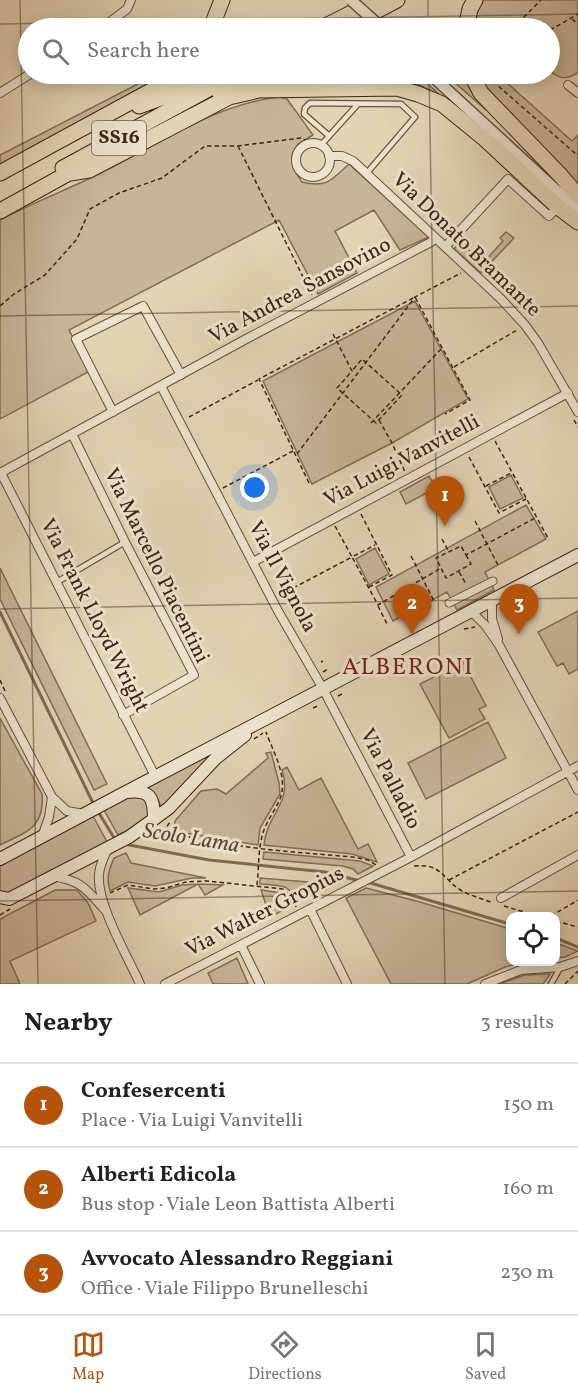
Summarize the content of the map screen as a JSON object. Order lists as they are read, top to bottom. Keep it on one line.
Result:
{"streets":{"highway":["SS16"],"street":["Via Donato Bramante","Via Andrea Sansovino","Via Luigi Vanvitelli","Via Marcello Piacentini","Via Il Vignola","Via Frank Lloyd Wright","Via Palladio","Via Walter Gropius"]},"crossings":[["Via Donato Bramante","Via Andrea Sansovino"],["Via Donato Bramante","Via Luigi Vanvitelli"],["Via Andrea Sansovino","Via Marcello Piacentini"],["Via Andrea Sansovino","Via Il Vignola"],["Via Andrea Sansovino","Via Frank Lloyd Wright"],["Via Luigi Vanvitelli","Via Il Vignola"],["Via Marcello Piacentini","Via Frank Lloyd Wright"],["Via Il Vignola","Via Palladio"],["Via Palladio","Via Walter Gropius"]],"districts":["ALBERONI"],"water":["Scolo Lama"],"page":{"search":"Search here","pins":["1","2","3"],"heading":["Nearby","3 results"],"list":[{"mark":"1","name":"Confesercenti","note":"Place · Via Luigi Vanvitelli","value":"150 m"},{"mark":"2","name":"Alberti Edicola","note":"Bus stop · Viale Leon Battista Alberti","value":"160 m"},{"mark":"3","name":"Avvocato Alessandro Reggiani","note":"Office · Viale Filippo Brunelleschi","value":"230 m"}],"nav":["Map","Directions","Saved"]}}
